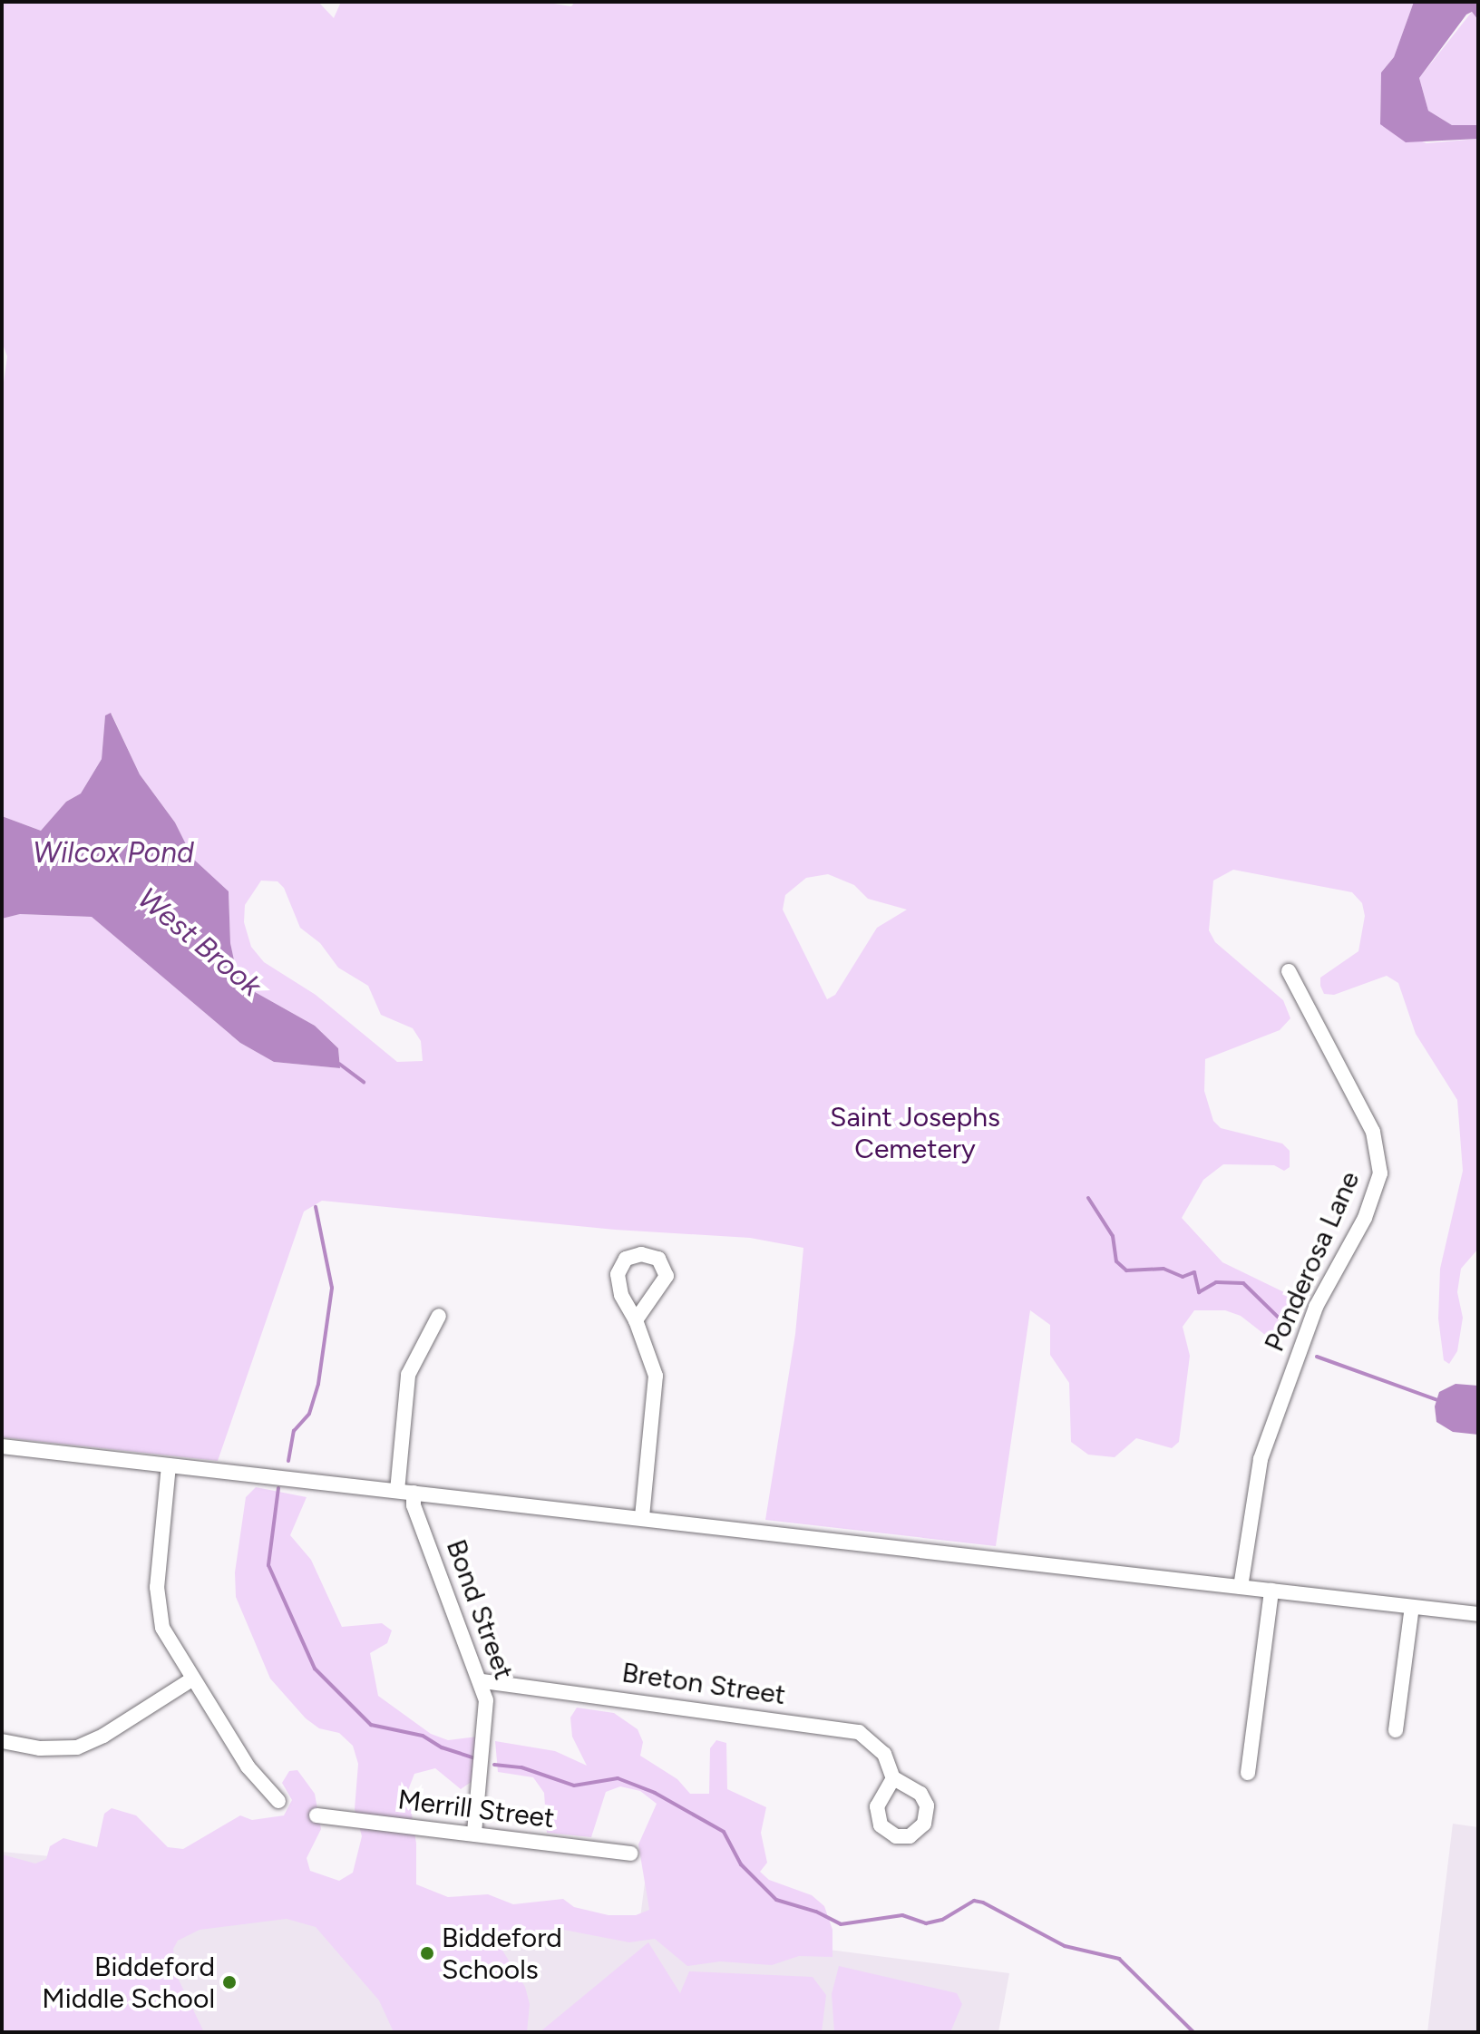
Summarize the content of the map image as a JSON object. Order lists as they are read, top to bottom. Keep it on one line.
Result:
{"streets":{"street":["Ponderosa Lane","Bond Street","Breton Street","Merrill Street"]},"crossings":[["Bond Street","Breton Street"],["Bond Street","Merrill Street"]],"water":["Wilcox Pond","West Brook"],"parks":["Saint Josephs Cemetery"],"places":["Biddeford Schools","Biddeford Middle School"]}
